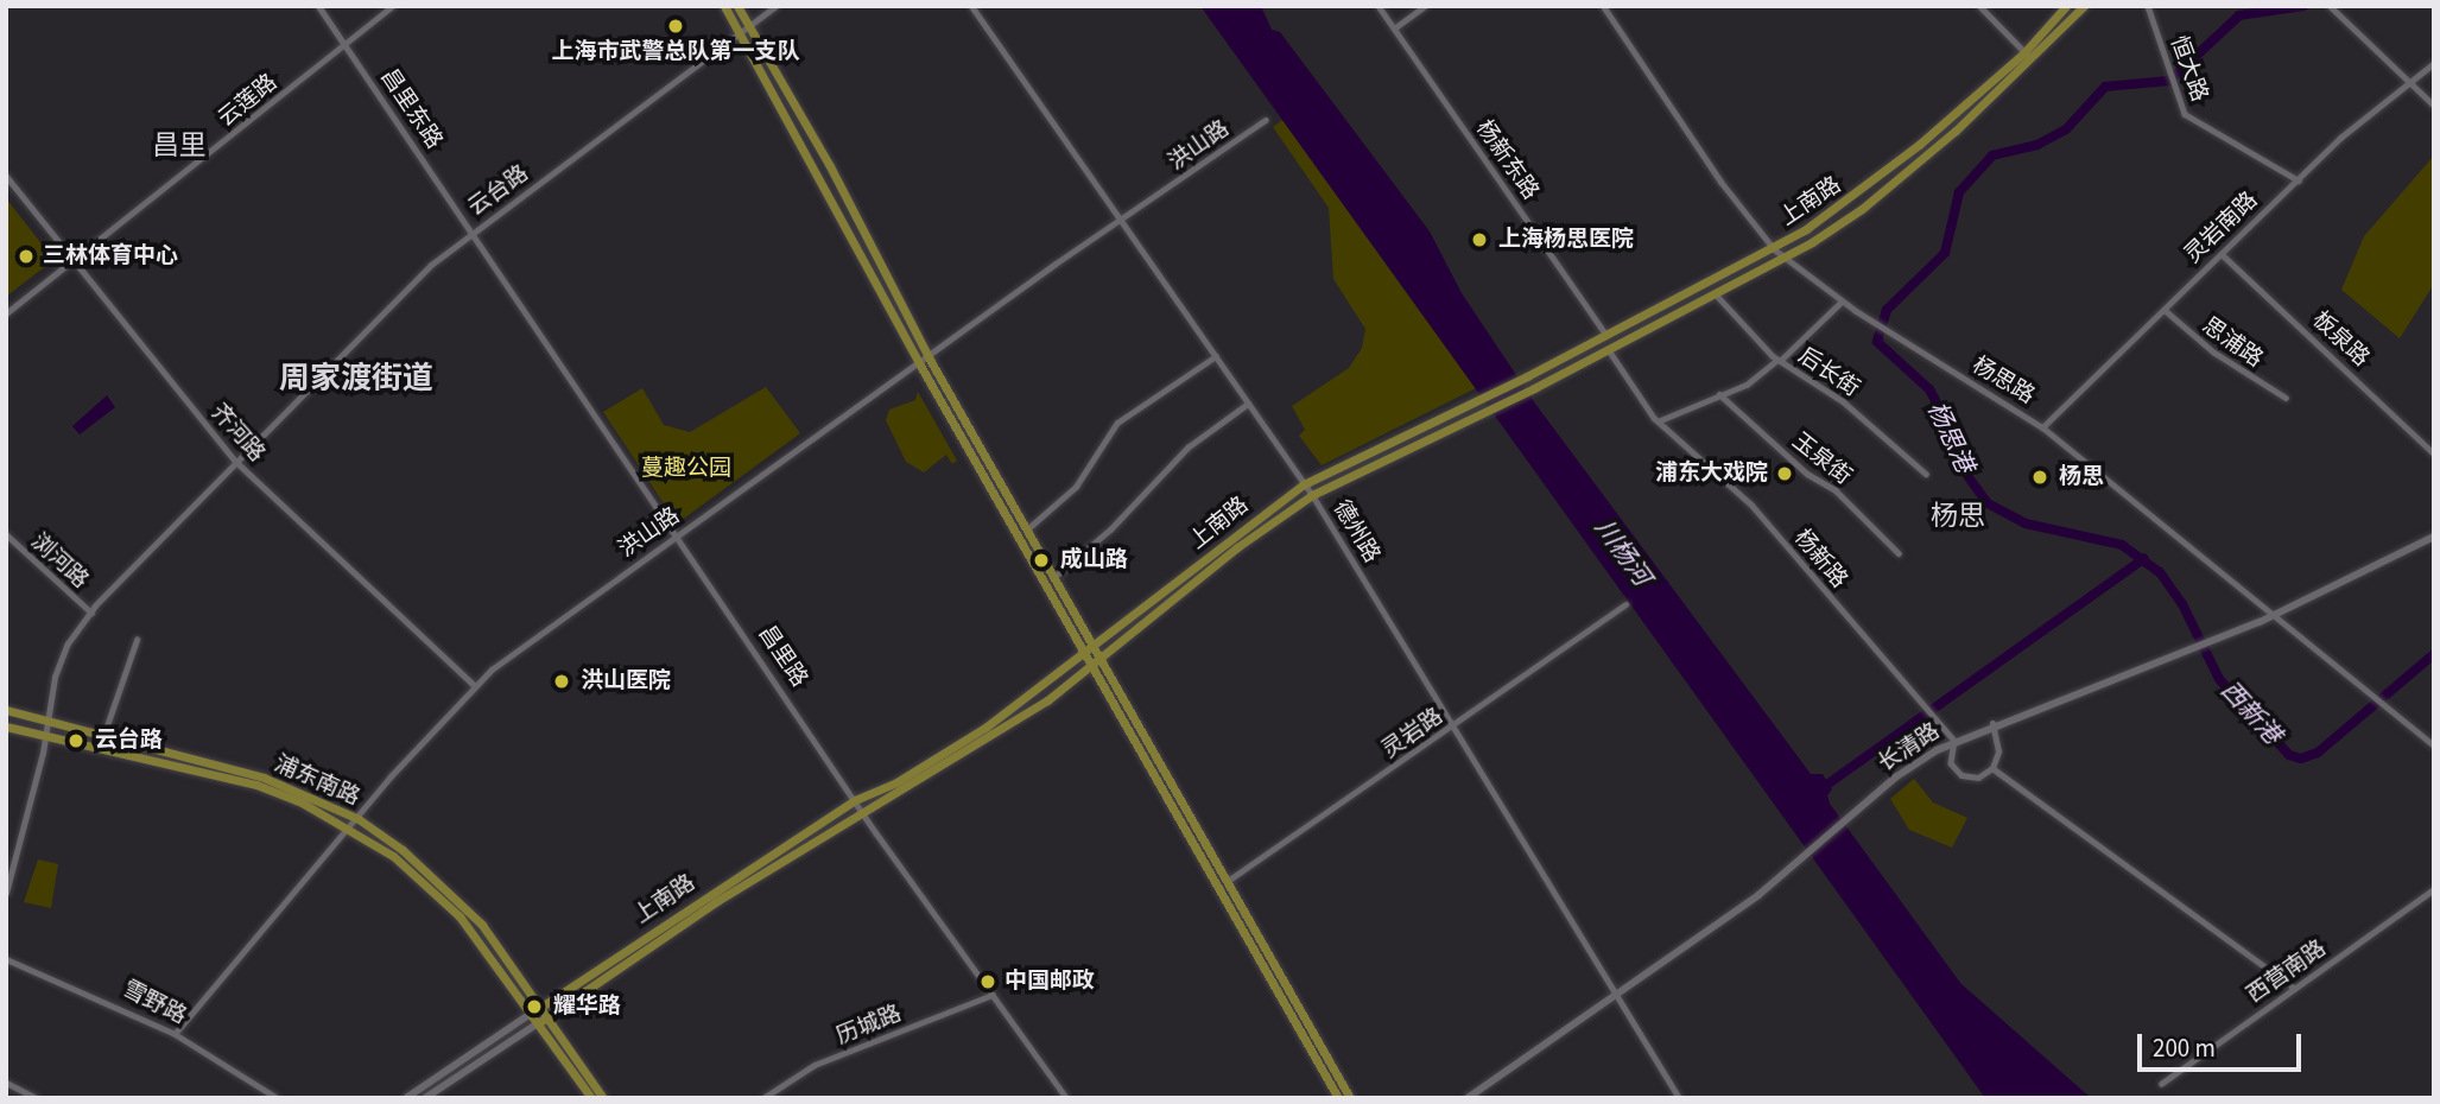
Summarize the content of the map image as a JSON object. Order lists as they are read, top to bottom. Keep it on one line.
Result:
{"streets":{"main road":["上南路","长清路","浦东南路"],"street":["恒大路","云莲路","昌里东路","洪山路","杨新东路","云台路","灵岩南路","板泉路","思浦路","后长街","杨思路","齐河路","玉泉街","德州路","杨新路","浏河路","昌里路","灵岩路","西营南路","雪野路","历城路"]},"crossings":[["恒大路","灵岩南路"],["云莲路","昌里东路"],["云莲路","齐河路"],["昌里东路","云台路"],["昌里东路","昌里路"],["洪山路","齐河路"],["洪山路","德州路"],["洪山路","昌里路"],["洪山路","浦东南路"],["洪山路","雪野路"],["杨新东路","上南路"],["云台路","齐河路"],["云台路","浏河路"],["云台路","昌里路"],["云台路","浦东南路"],["上南路","后长街"],["上南路","杨思路"],["上南路","德州路"],["上南路","杨新路"],["上南路","昌里路"],["上南路","浦东南路"],["灵岩南路","板泉路"],["灵岩南路","思浦路"],["灵岩南路","杨思路"],["杨思路","长清路"],["德州路","灵岩路"],["德州路","长清路"],["杨新路","长清路"],["昌里路","历城路"]],"districts":["昌里","周家渡街道","杨思"],"water":["杨思港","川杨河","西新港"],"parks":["蔓趣公园"],"places":["上海市武警总队第一支队","上海杨思医院","三林体育中心","浦东大戏院","杨思","成山路","洪山医院","云台路","中国邮政","耀华路"],"scale_bar":"200 m"}
